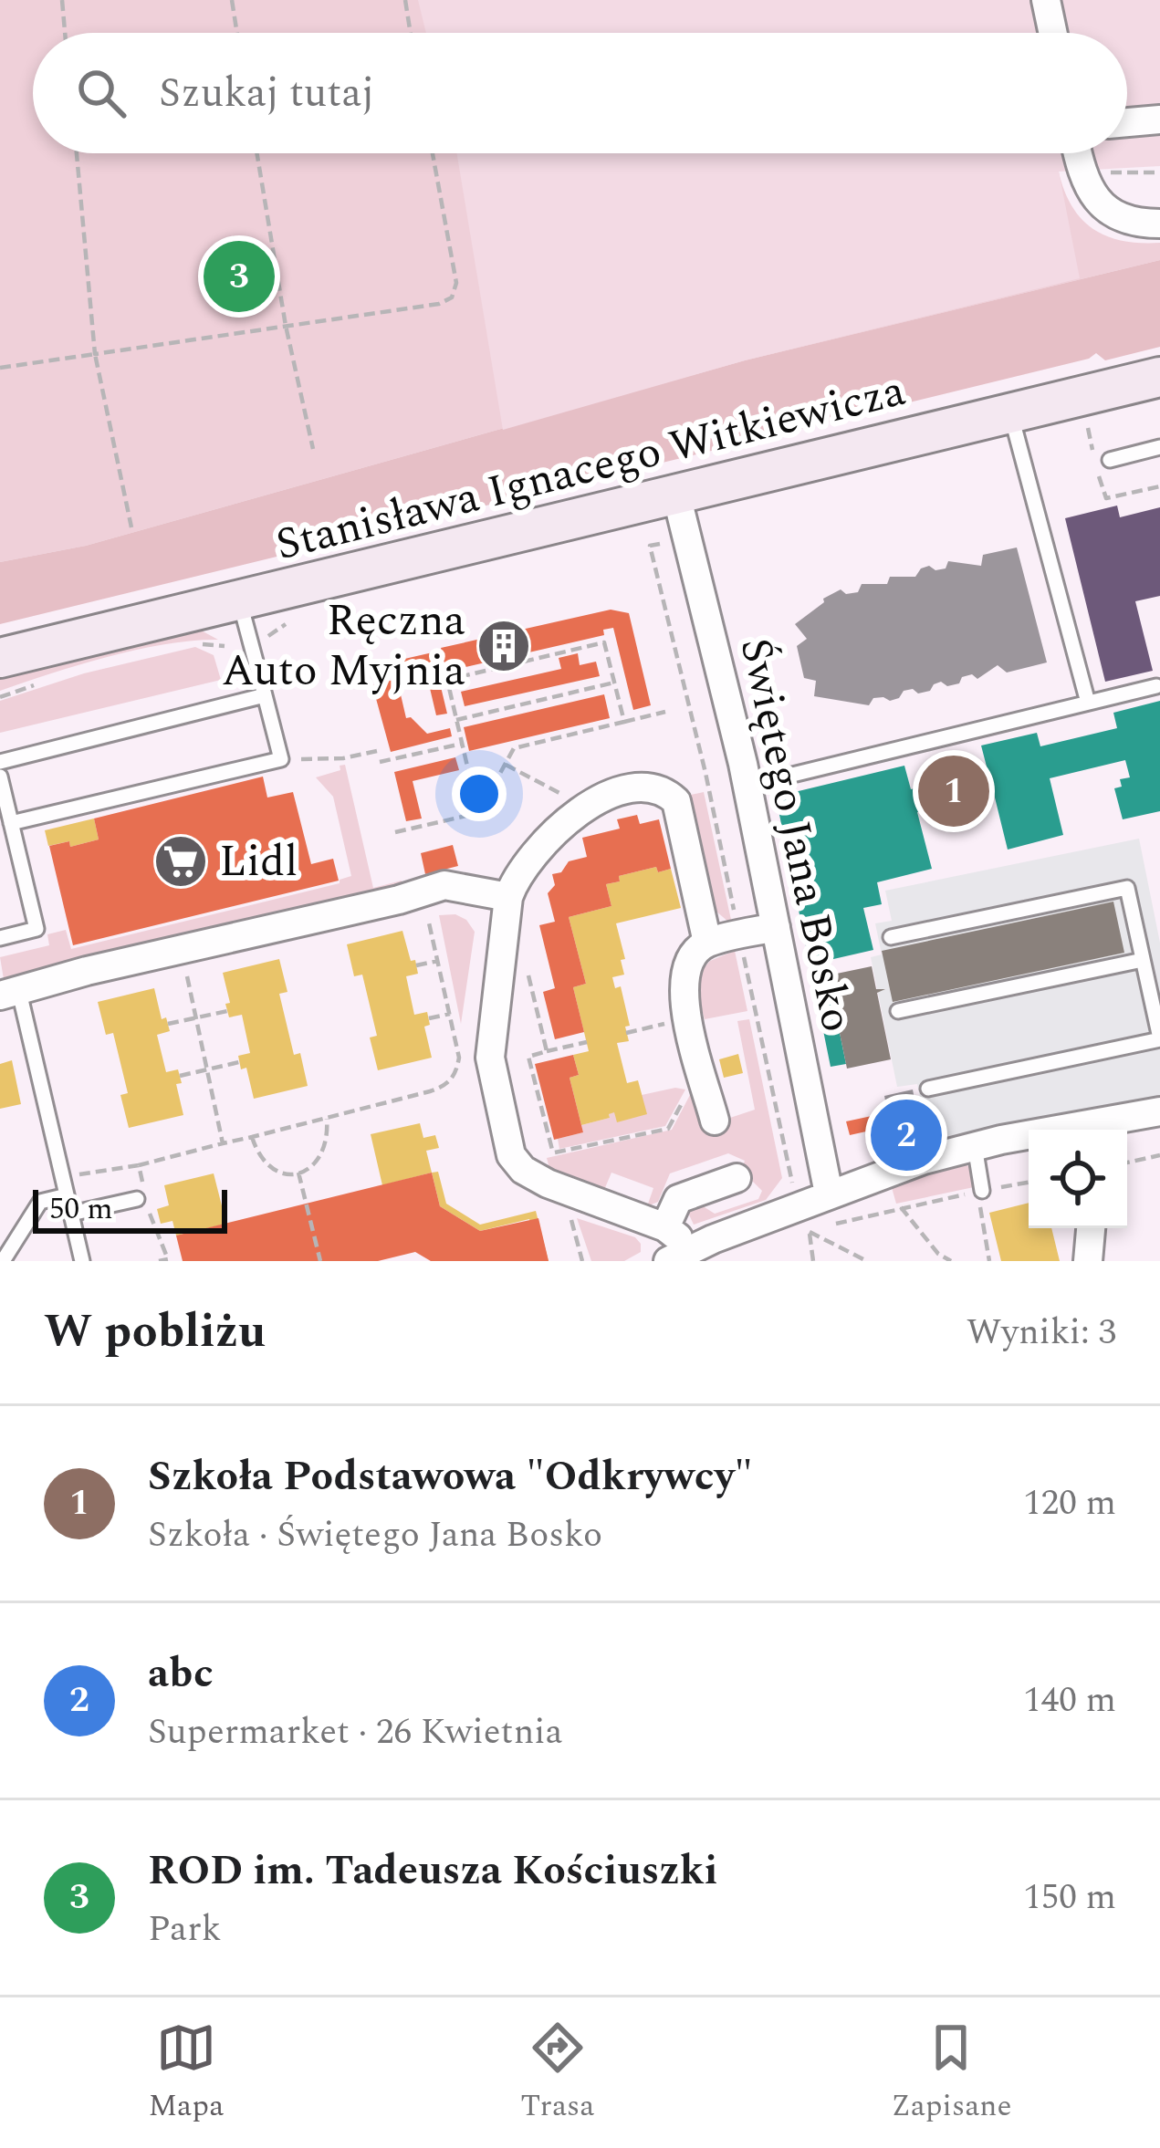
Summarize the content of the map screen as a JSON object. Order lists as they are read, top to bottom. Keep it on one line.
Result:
{"streets":{"street":["Stanisława Ignacego Witkiewicza","Świętego Jana Bosko"]},"crossings":[["Stanisława Ignacego Witkiewicza","Świętego Jana Bosko"]],"places":{"building":["Ręczna Auto Myjnia"],"supermarket":["Lidl"]},"scale_bar":"50 m","page":{"search":"Szukaj tutaj","pins":["3","1","2"],"scale":"50 m","heading":["W pobliżu","Wyniki: 3"],"list":[{"mark":"1","name":"Szkoła Podstawowa \"Odkrywcy\"","note":"Szkoła · Świętego Jana Bosko","value":"120 m"},{"mark":"2","name":"abc","note":"Supermarket · 26 Kwietnia","value":"140 m"},{"mark":"3","name":"ROD im. Tadeusza Kościuszki","note":"Park","value":"150 m"}],"nav":["Mapa","Trasa","Zapisane"]}}
